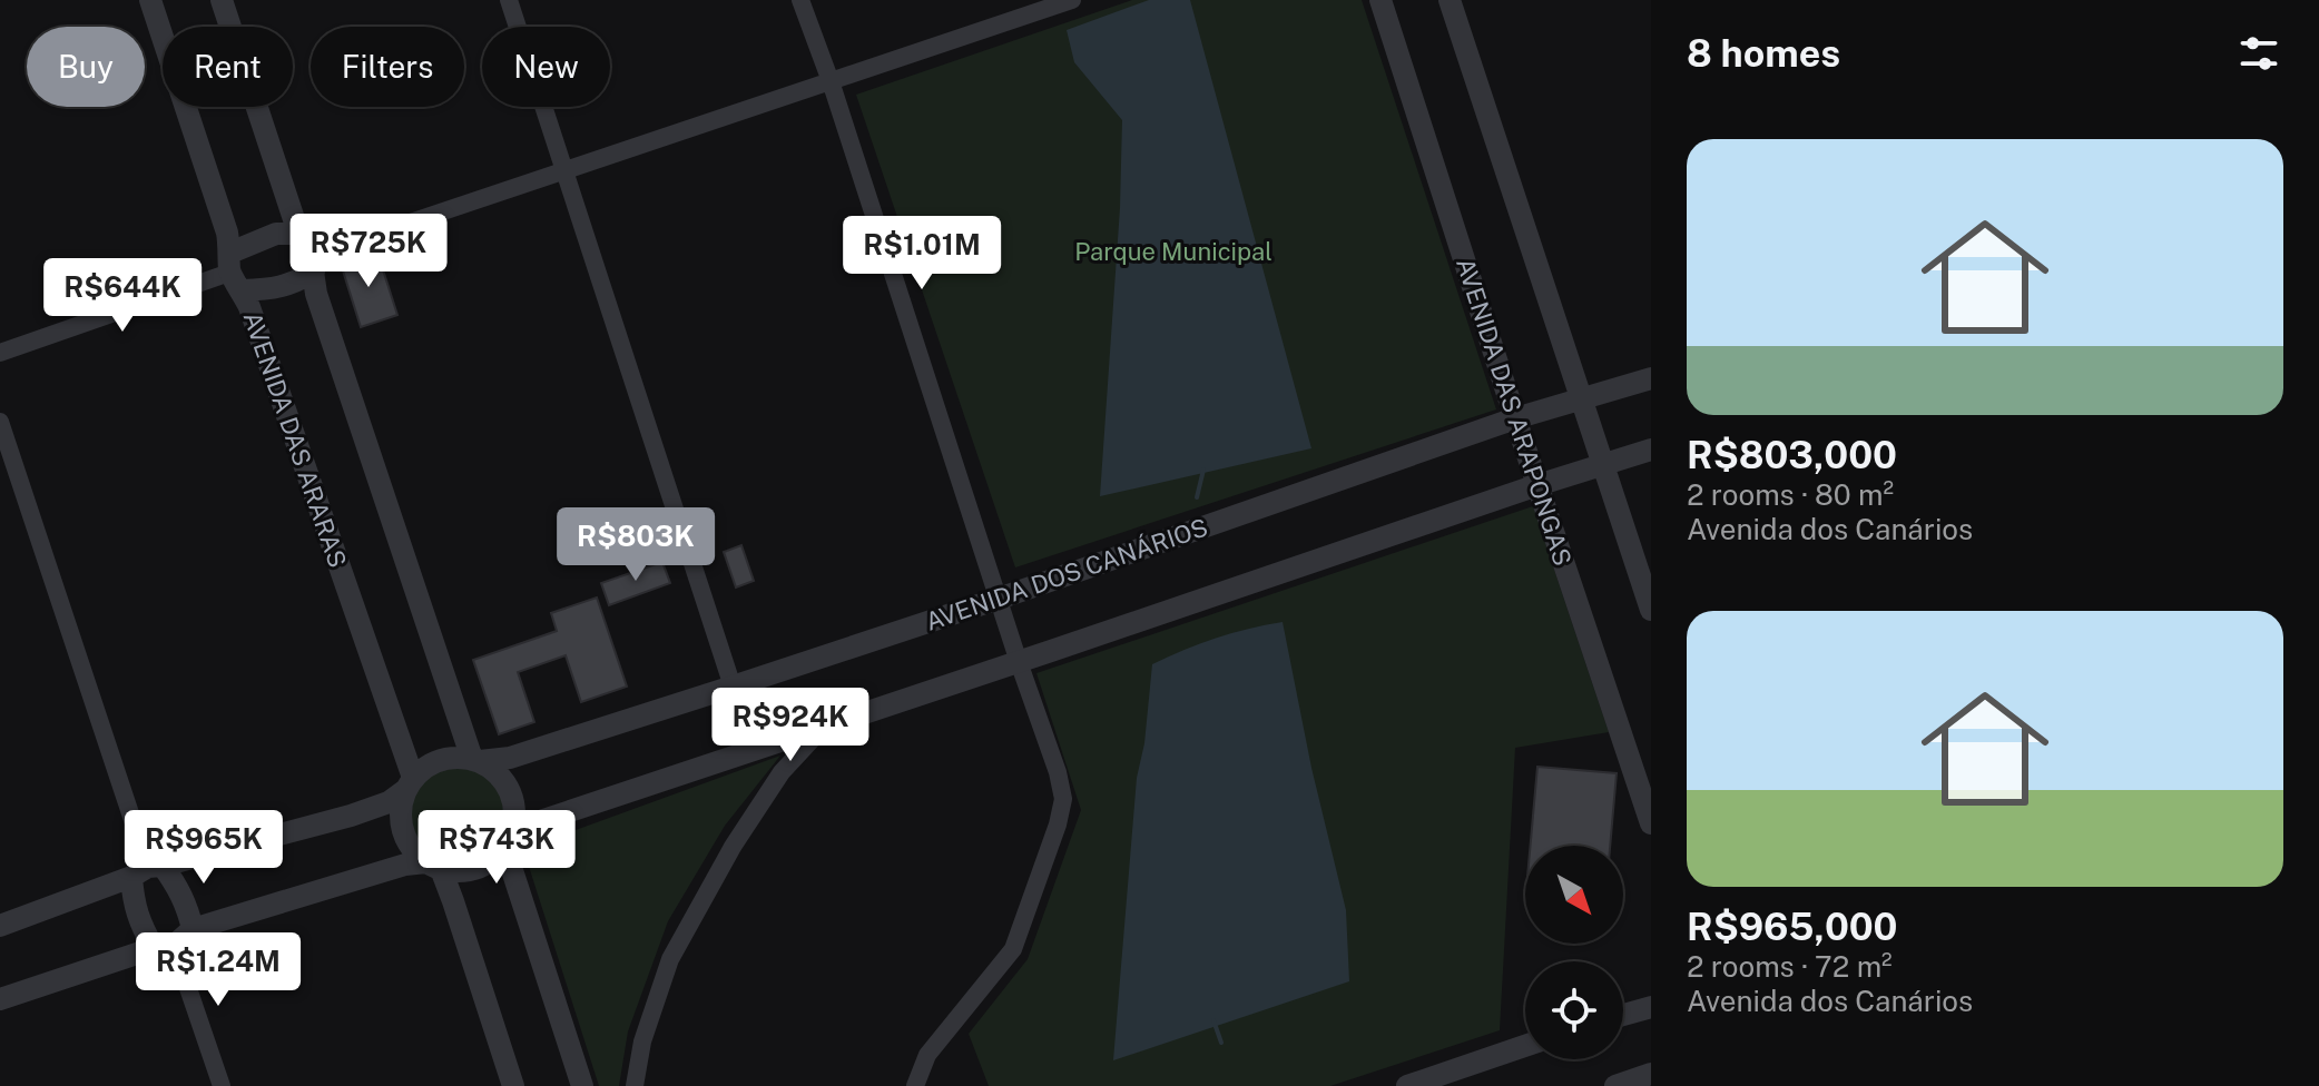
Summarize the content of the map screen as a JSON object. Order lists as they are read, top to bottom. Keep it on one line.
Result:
{"streets":{"street":["AVENIDA DAS ARAPONGAS","AVENIDA DAS ARARAS","AVENIDA DOS CANÁRIOS"]},"crossings":[["AVENIDA DAS ARAPONGAS","AVENIDA DOS CANÁRIOS"],["AVENIDA DAS ARARAS","AVENIDA DOS CANÁRIOS"]],"parks":["Parque Municipal"],"north":"bottom right","page":{"heading":"8 homes","chip":["Buy","Rent","Filters","New"],"list":[{"name":"R$803,000","note":"2 rooms · 80 m² · Avenida dos Canários"},{"name":"R$965,000","note":"2 rooms · 72 m² · Avenida dos Canários"}],"price":["R$725K","R$1.01M","R$644K","R$803K","R$924K","R$965K","R$743K","R$1.24M"]}}
